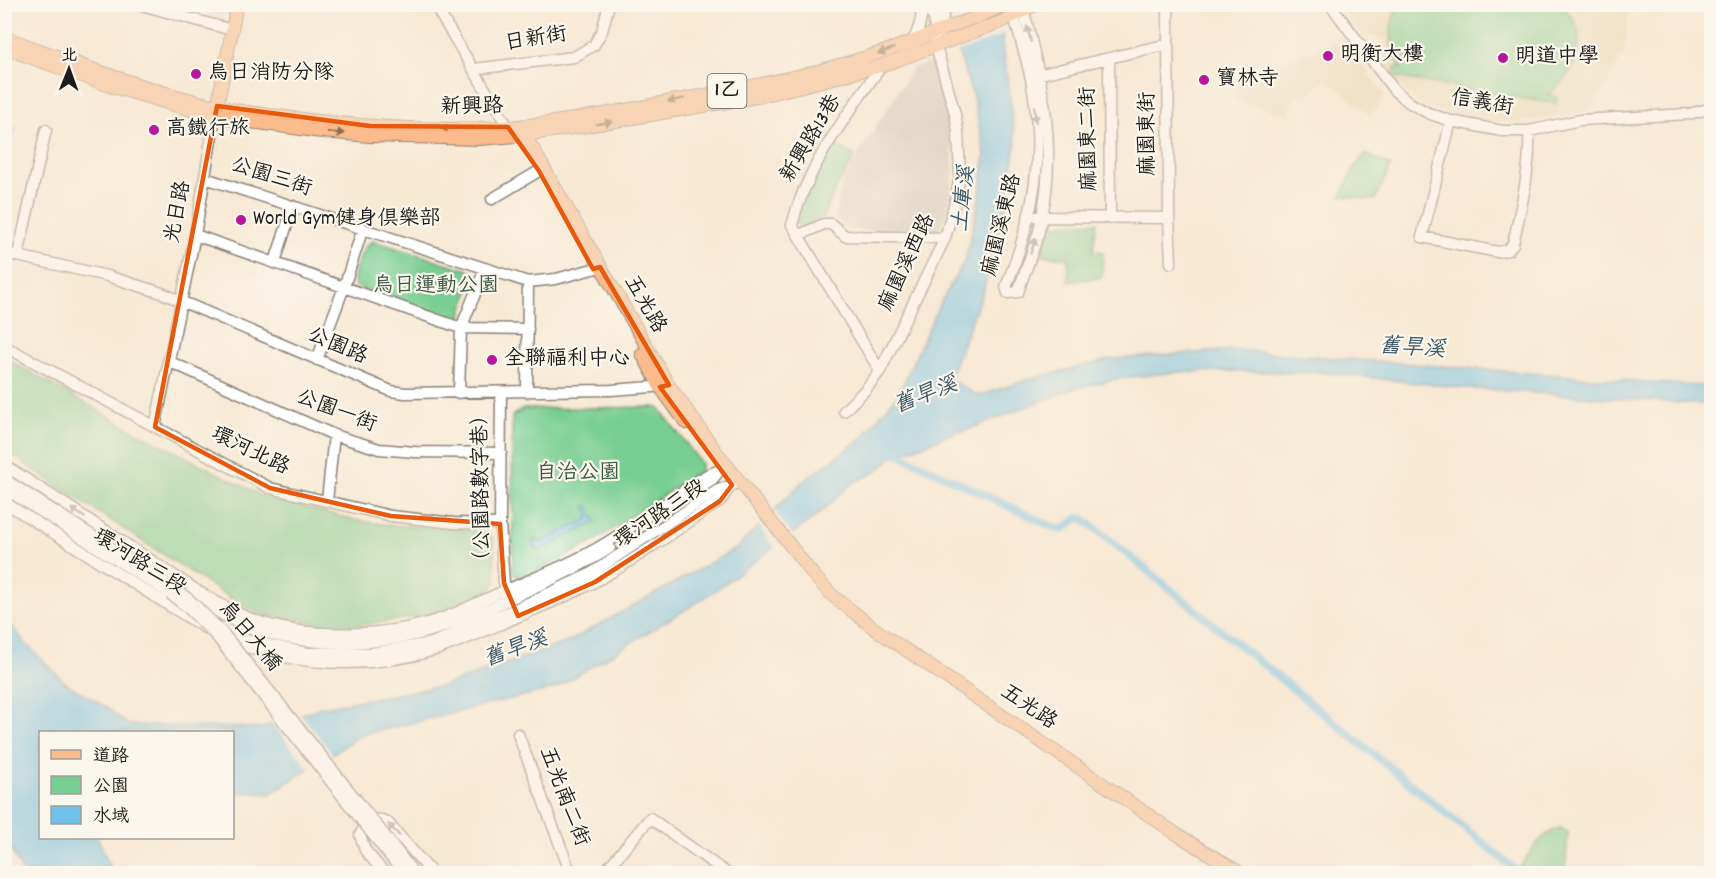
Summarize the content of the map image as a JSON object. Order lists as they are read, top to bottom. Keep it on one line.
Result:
{"streets":{"main road":["1乙","新興路","光日路","五光路"],"street":["日新街","信義街","麻園東街","新興路13巷","麻園東二街","公園三街","麻園溪東路","麻園溪西路","公園路","公園一街","環河北路","（公園路數字巷）","環河路三段","烏日大橋","五光南二街"]},"crossings":[["日新街","五光路"],["1乙","新興路"],["1乙","麻園溪東路"],["1乙","麻園溪西路"],["新興路","新興路13巷"],["新興路","光日路"],["新興路","麻園溪西路"],["新興路","五光路"],["麻園東街","麻園東二街"],["麻園東二街","麻園溪東路"],["公園三街","光日路"],["公園三街","五光路"],["光日路","公園路"],["光日路","公園一街"],["光日路","環河北路"],["五光路","公園路"],["五光路","環河路三段"],["公園路","（公園路數字巷）"],["公園一街","（公園路數字巷）"],["環河北路","（公園路數字巷）"],["（公園路數字巷）","環河路三段"]],"water":["土庫溪","舊旱溪"],"parks":["烏日運動公園","自治公園"],"places":["明衡大樓","明道中學","烏日消防分隊","寶林寺","高鐵行旅","World Gym健身俱樂部","全聯福利中心"],"legend":["道路","公園","水域"],"north":"top"}
